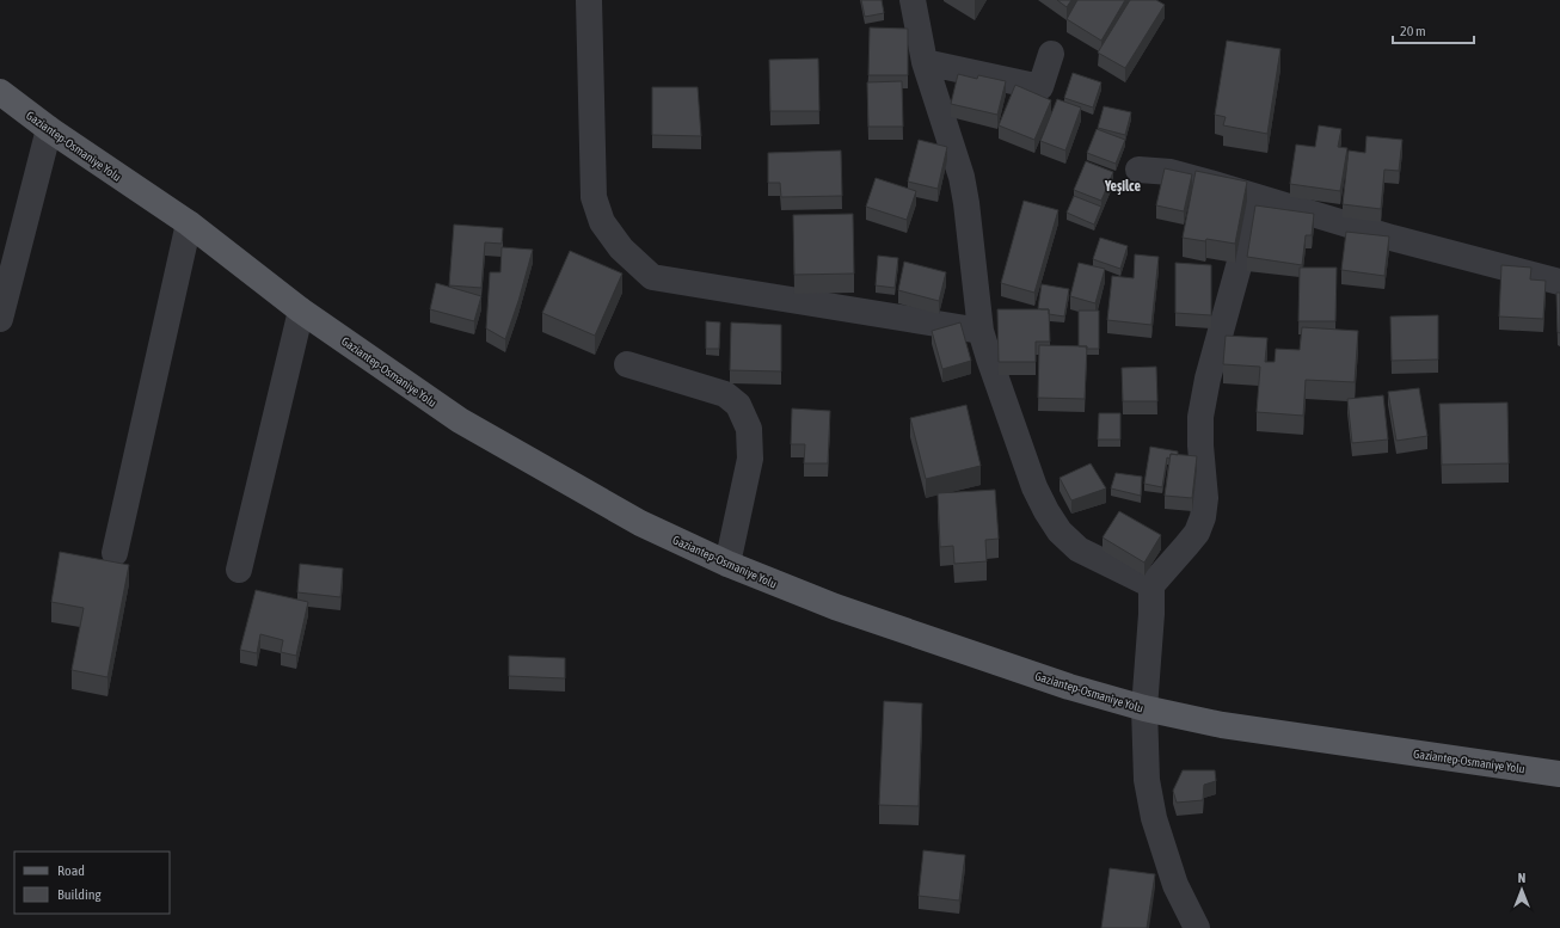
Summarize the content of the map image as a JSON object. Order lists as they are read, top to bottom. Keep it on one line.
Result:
{"streets":{"main road":["Gaziantep-Osmaniye Yolu"]},"districts":["Yeşilce"],"legend":["Road","Building"],"scale_bar":"20 m","north":"top"}
